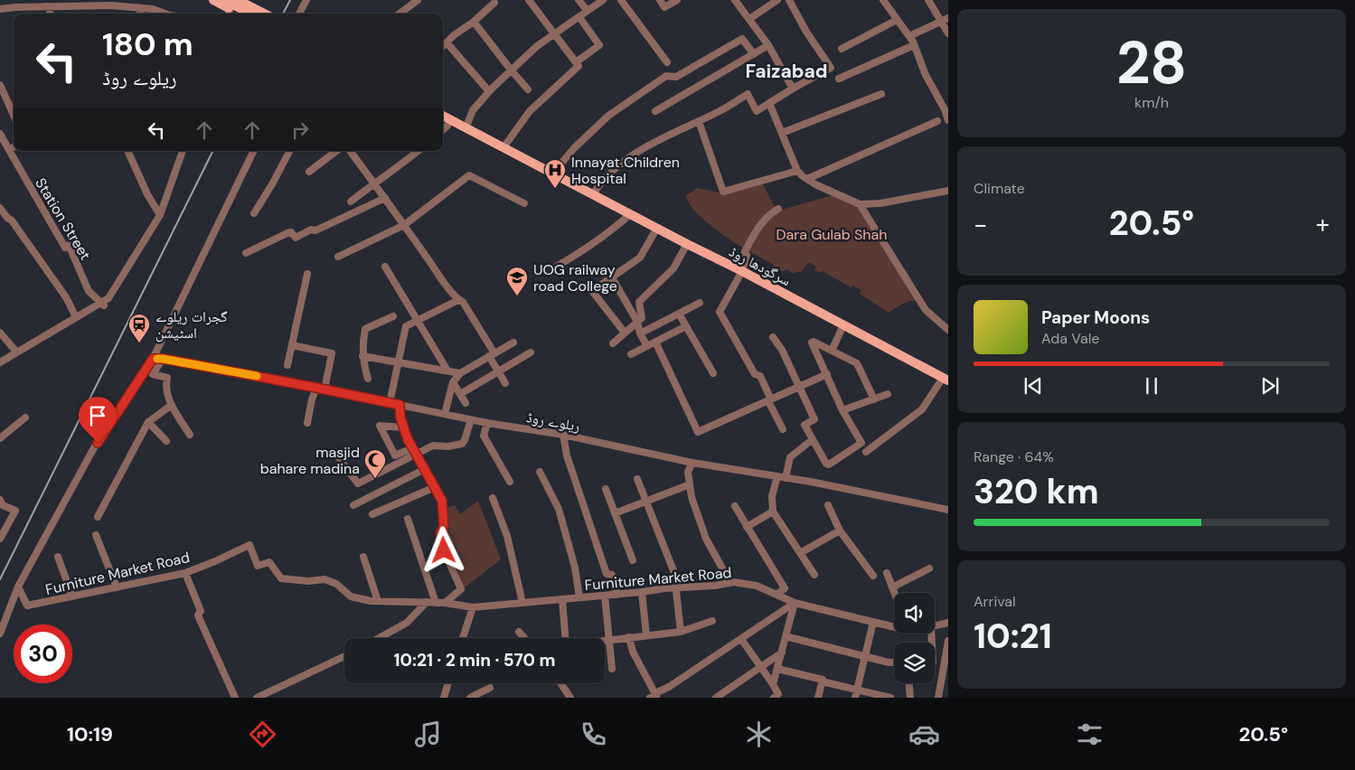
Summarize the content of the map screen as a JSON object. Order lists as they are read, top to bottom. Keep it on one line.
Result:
{"streets":{"main road":["سرگودھا روڈ"],"street":["Station Street","ریلوے روڈ","Furniture Market Road"]},"districts":["Faizabad"],"parks":["Dara Gulab Shah"],"places":{"hospital":["Innayat Children Hospital"],"school or university":["UOG railway road College"],"station":["گجرات ریلوے اسٹیشن"],"mosque":["masjid bahare madina"]},"page":{"tile":[["28","km/h"],"Climate",["Range · 64%","320 km"],["Arrival","10:21"]],"turn":["180 m","ریلوے روڈ"],"heat":["−","20.5°","+"],"song":["Paper Moons","Ada Vale"],"limit":"30","trip":"10:21 · 2 min · 570 m","tabs":["10:19","20.5°"]}}
